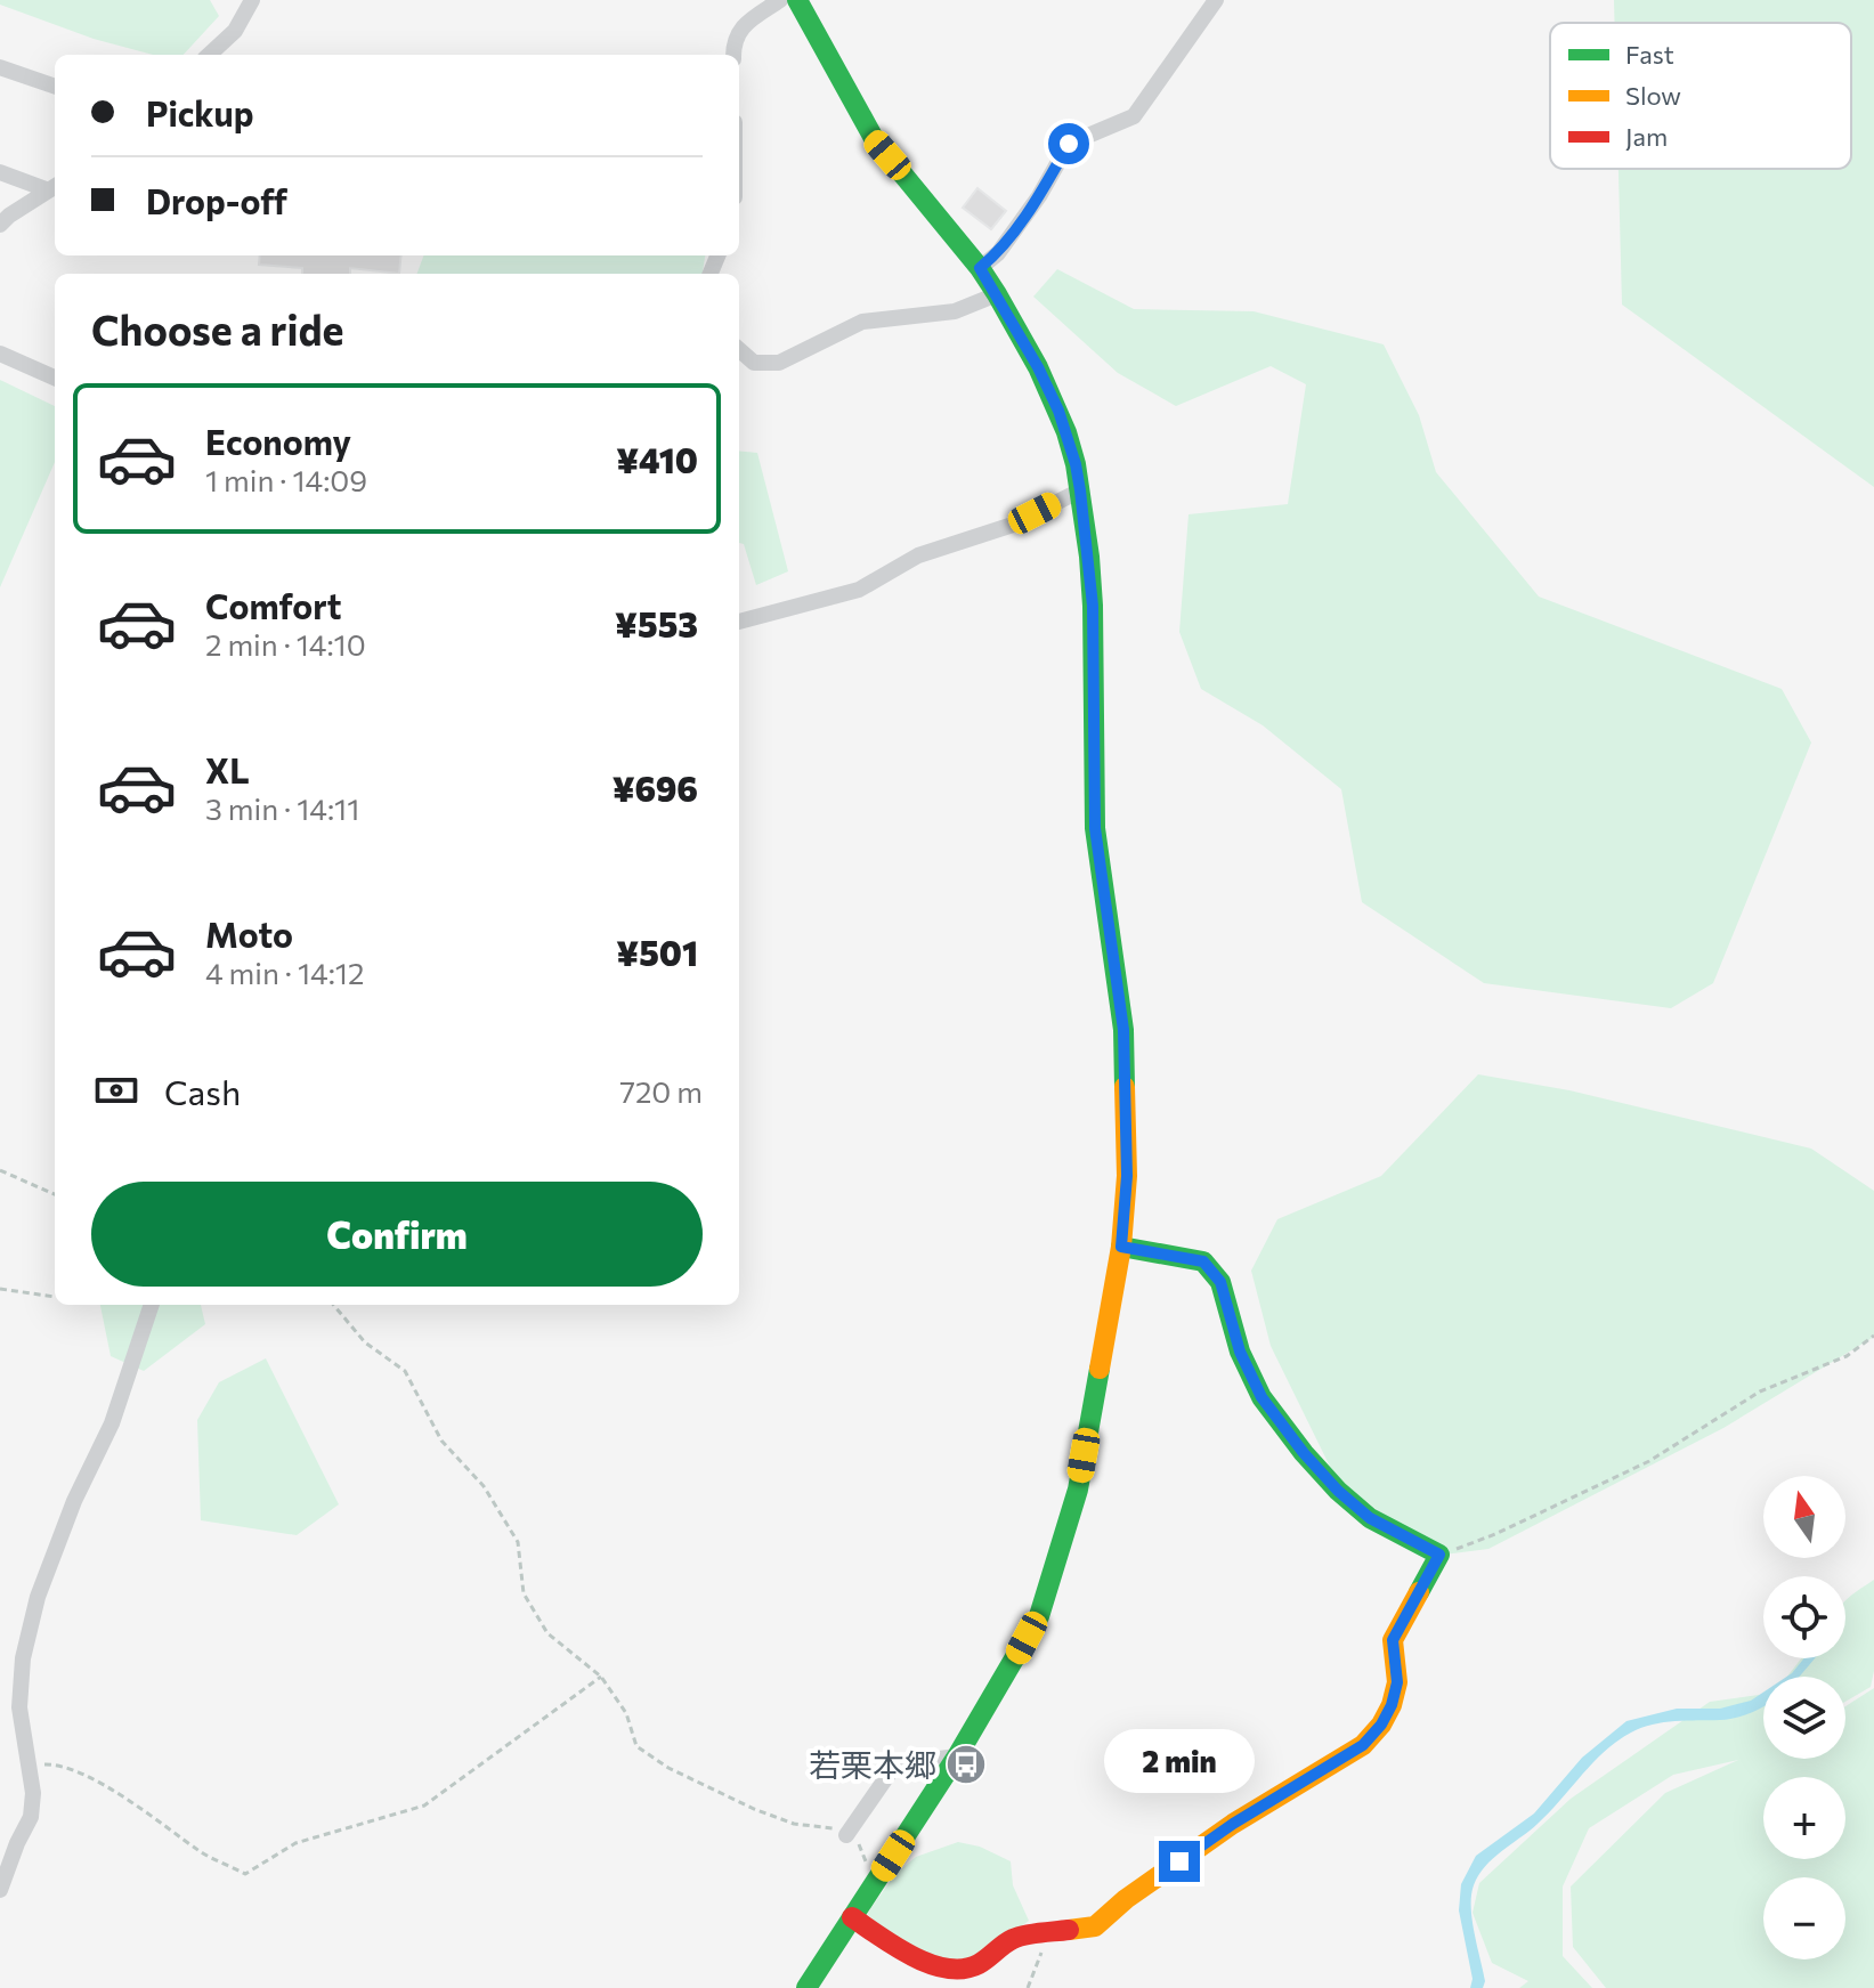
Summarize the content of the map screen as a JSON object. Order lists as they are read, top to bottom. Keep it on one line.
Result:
{"places":{"bus stop":["若栗本郷"]},"legend":["Fast","Slow","Jam"],"north":"top","page":{"banner":["Pickup","Drop-off"],"heading":"Choose a ride","list":[{"name":"Economy","note":"1 min · 14:09","value":"¥410"},{"name":"Comfort","note":"2 min · 14:10","value":"¥553"},{"name":"XL","note":"3 min · 14:11","value":"¥696"},{"name":"Moto","note":"4 min · 14:12","value":"¥501"}],"pay":["Cash","720 m"],"buttons":"Confirm","map_buttons":["+","−"],"bubble":"2 min"}}
